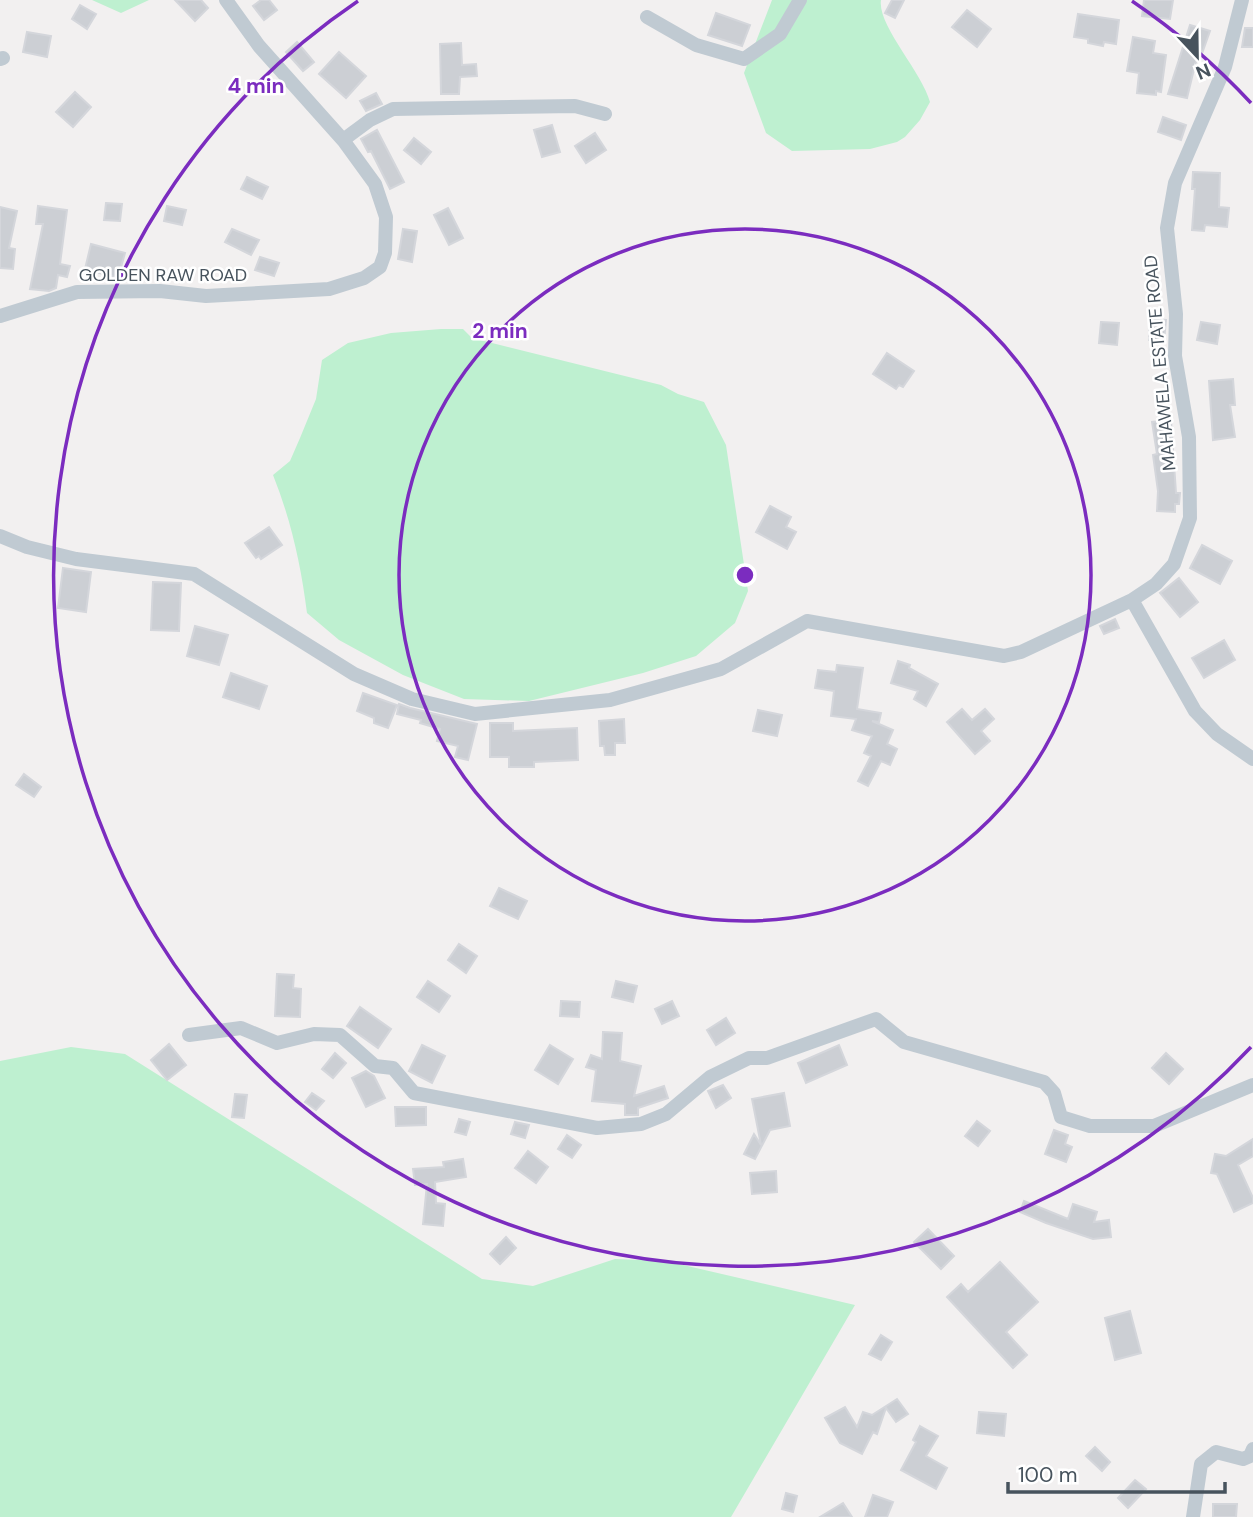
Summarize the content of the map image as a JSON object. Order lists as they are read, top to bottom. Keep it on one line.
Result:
{"streets":{"street":["GOLDEN RAW ROAD","MAHAWELA ESTATE ROAD"]},"scale_bar":"100 m","north":"bottom","rings":["4 min","2 min"]}
